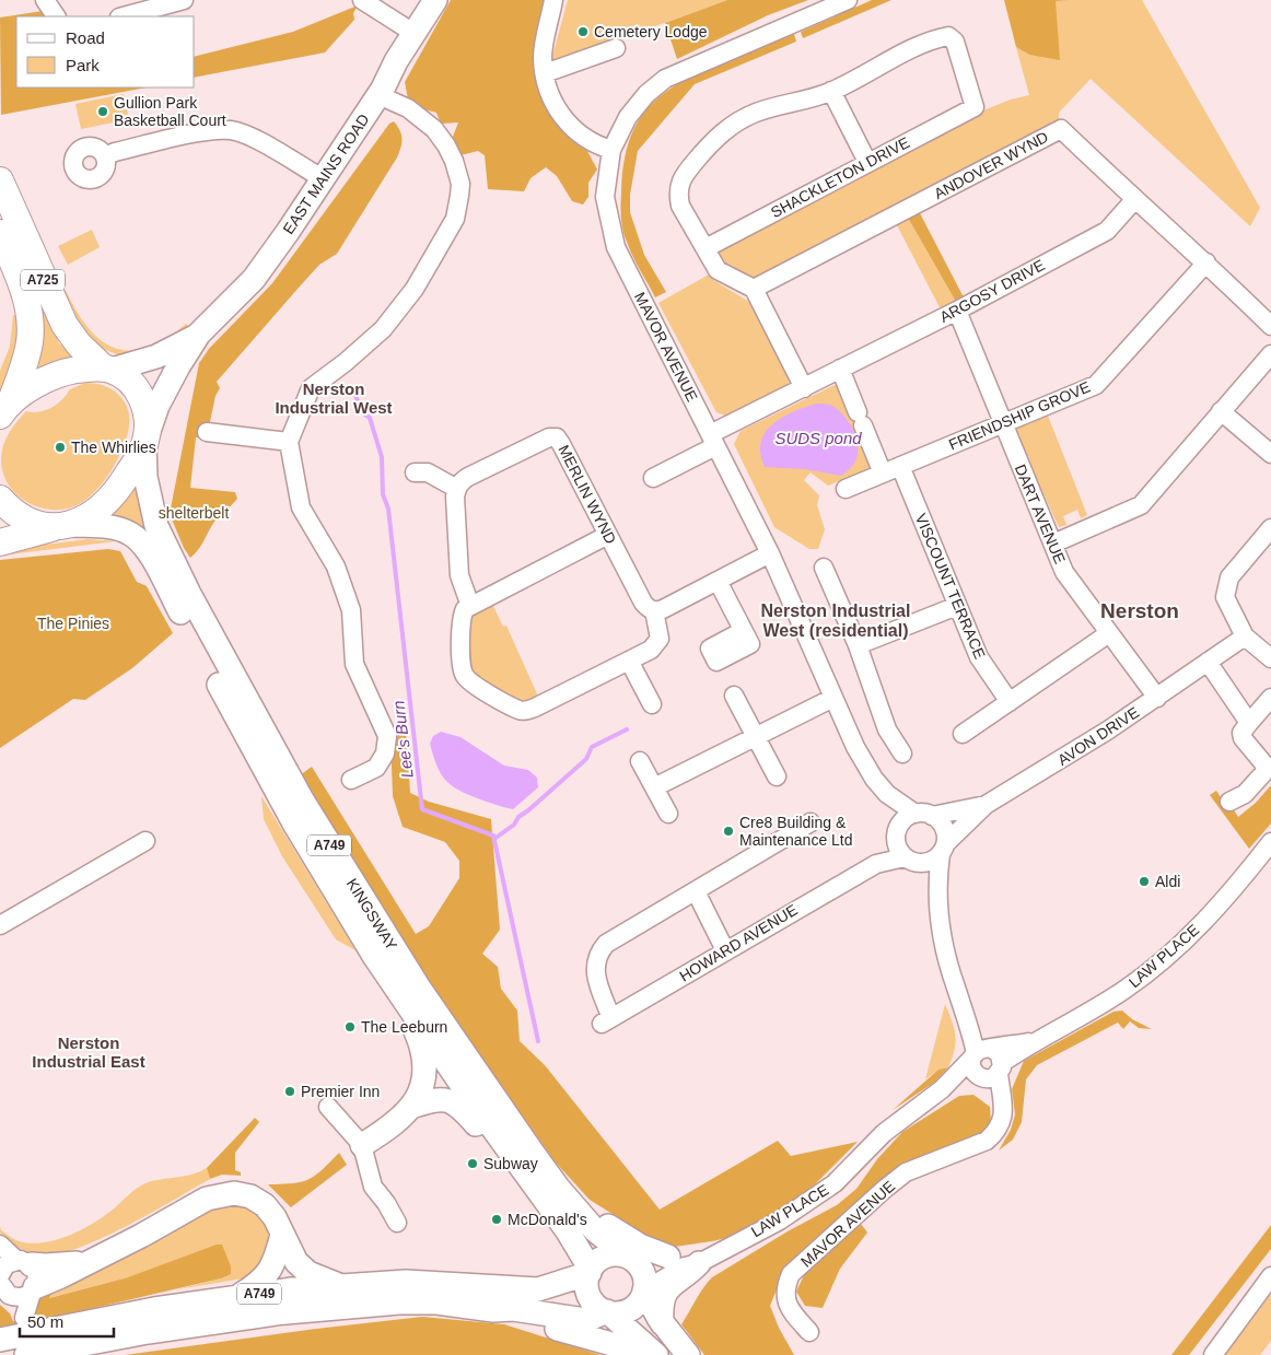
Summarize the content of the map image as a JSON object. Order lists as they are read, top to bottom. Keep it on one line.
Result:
{"streets":{"highway":["A725"],"main road":["EAST MAINS ROAD","A749","KINGSWAY"],"street":["ANDOVER WYND","SHACKLETON DRIVE","ARGOSY DRIVE","MAVOR AVENUE","FRIENDSHIP GROVE","MERLIN WYND","DART AVENUE","VISCOUNT TERRACE","AVON DRIVE","HOWARD AVENUE","LAW PLACE"]},"crossings":[["ANDOVER WYND","ARGOSY DRIVE"],["ANDOVER WYND","FRIENDSHIP GROVE"],["EAST MAINS ROAD","A725"],["EAST MAINS ROAD","KINGSWAY"],["ARGOSY DRIVE","MAVOR AVENUE"],["ARGOSY DRIVE","DART AVENUE"],["MAVOR AVENUE","AVON DRIVE"],["MAVOR AVENUE","HOWARD AVENUE"],["MAVOR AVENUE","LAW PLACE"],["FRIENDSHIP GROVE","DART AVENUE"],["FRIENDSHIP GROVE","VISCOUNT TERRACE"],["DART AVENUE","AVON DRIVE"],["AVON DRIVE","HOWARD AVENUE"],["A749","KINGSWAY"],["A749","LAW PLACE"],["KINGSWAY","LAW PLACE"]],"districts":["Nerston Industrial West","Nerston Industrial West (residential)","Nerston","Nerston Industrial East"],"water":["SUDS pond","Lee's Burn"],"parks":["shelterbelt","The Pinies"],"places":["Cemetery Lodge","Gullion Park Basketball Court","The Whirlies","Cre8 Building & Maintenance Ltd","Aldi","The Leeburn","Premier Inn","Subway","McDonald's"],"legend":["Road","Park"],"scale_bar":"50 m"}
